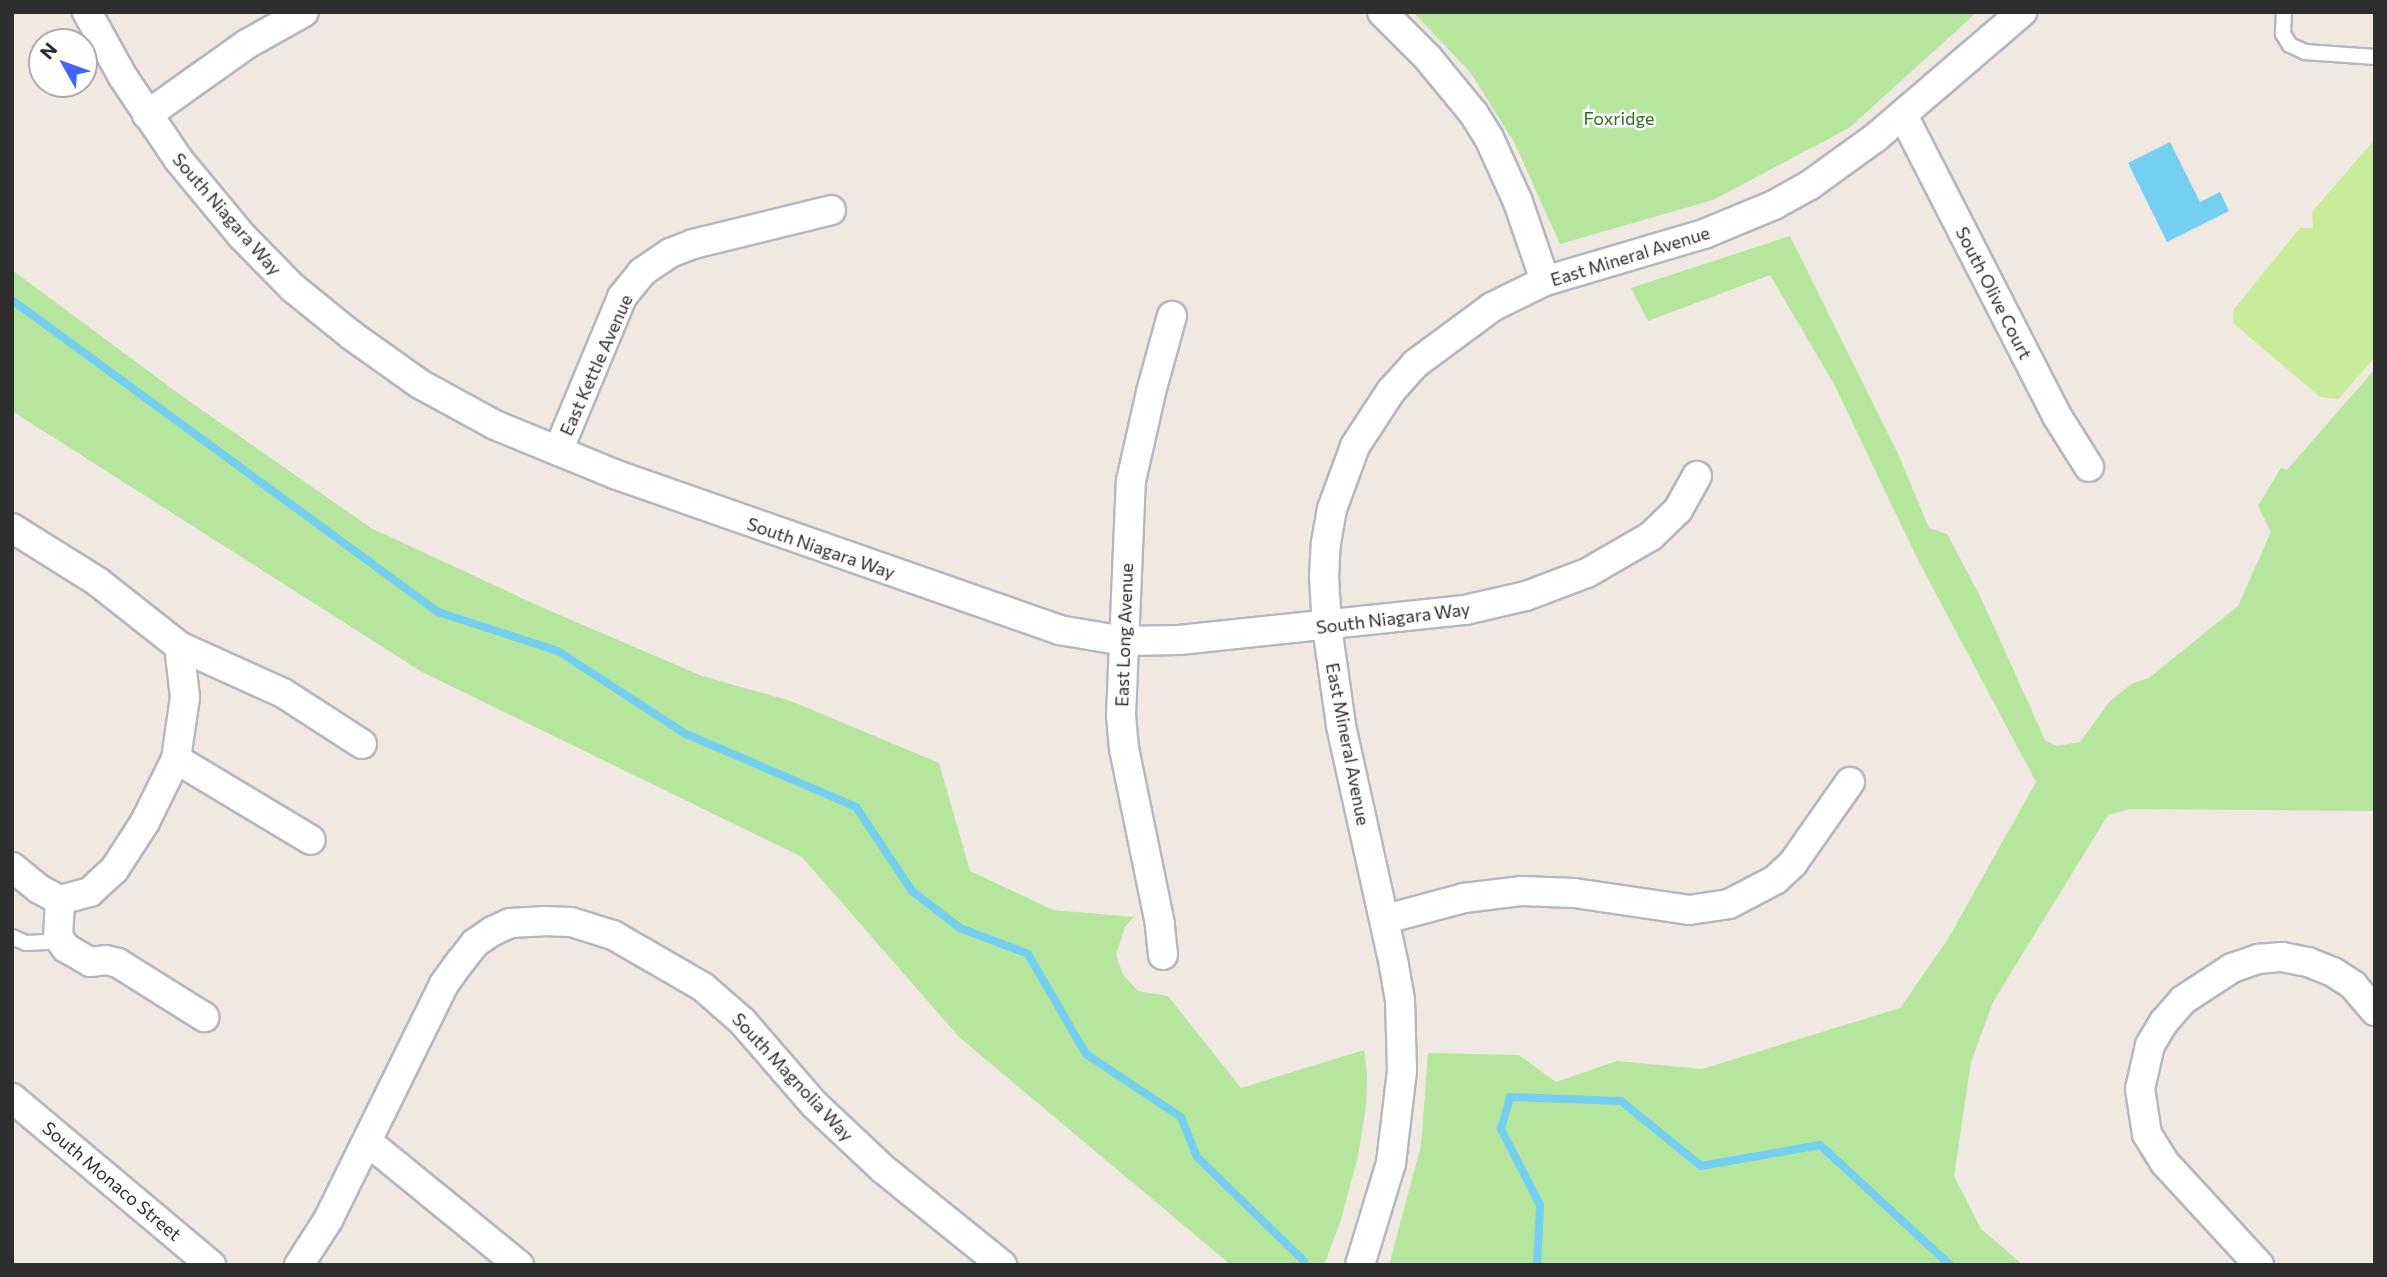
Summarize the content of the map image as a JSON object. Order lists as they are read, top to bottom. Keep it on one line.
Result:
{"streets":{"street":["South Niagara Way","East Mineral Avenue","South Olive Court","East Kettle Avenue","East Long Avenue","South Magnolia Way","South Monaco Street"]},"crossings":[["South Niagara Way","East Mineral Avenue"],["South Niagara Way","East Kettle Avenue"],["South Niagara Way","East Long Avenue"],["East Mineral Avenue","South Olive Court"]],"parks":["Foxridge"],"north":"top left"}
